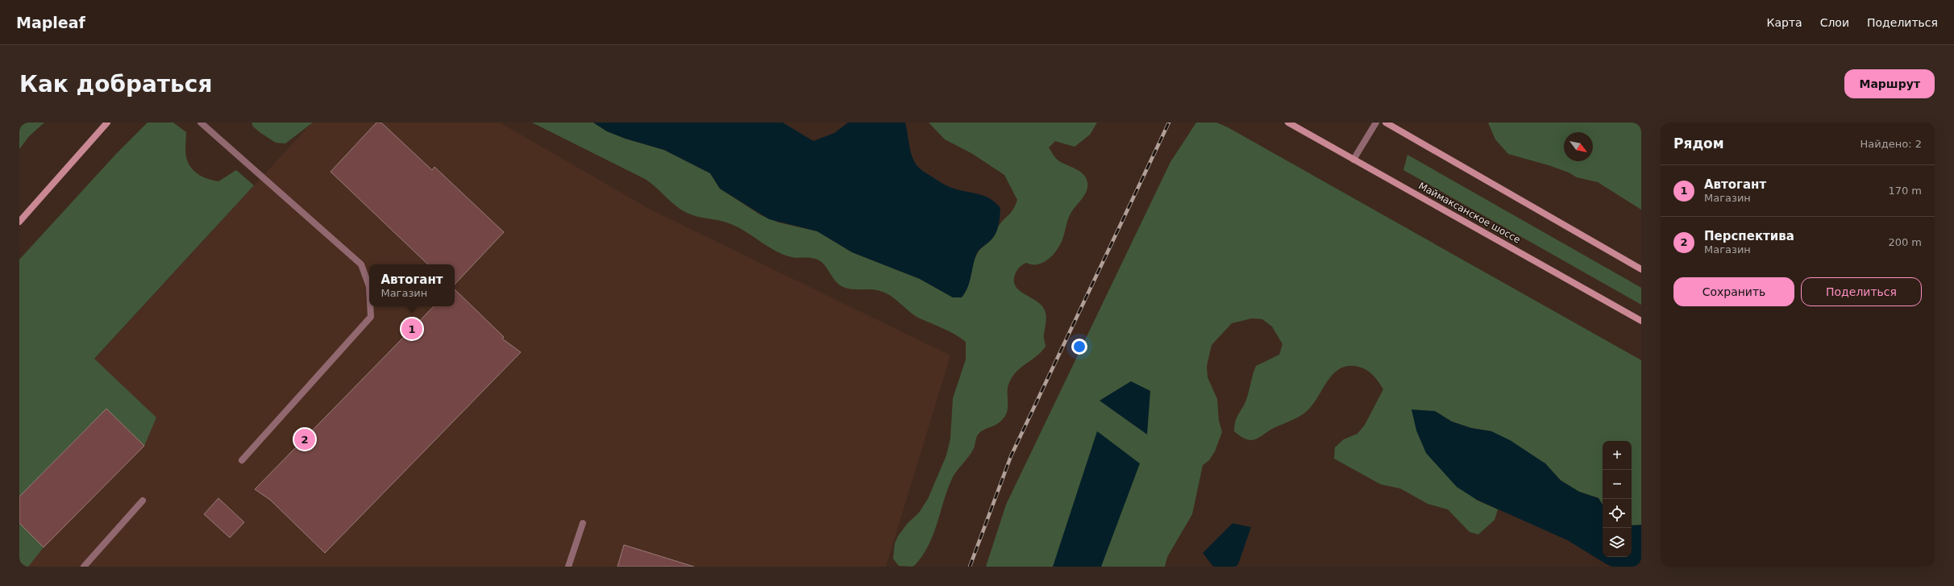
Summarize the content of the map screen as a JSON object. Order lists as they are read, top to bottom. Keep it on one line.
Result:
{"streets":{"main road":["Маймаксанское шоссе"]},"north":"bottom right","page":{"header":"Mapleaf","nav":["Карта","Слои","Поделиться"],"buttons":["Маршрут",["Сохранить","Поделиться"]],"title":"Как добраться","heading":["Рядом","Найдено: 2"],"list":[{"mark":"1","name":"Автогант","note":"Магазин","value":"170 m"},{"mark":"2","name":"Перспектива","note":"Магазин","value":"200 m"}],"popup":["Автогант","Магазин"],"pins":["1","2"],"map_buttons":["+","−"]}}
